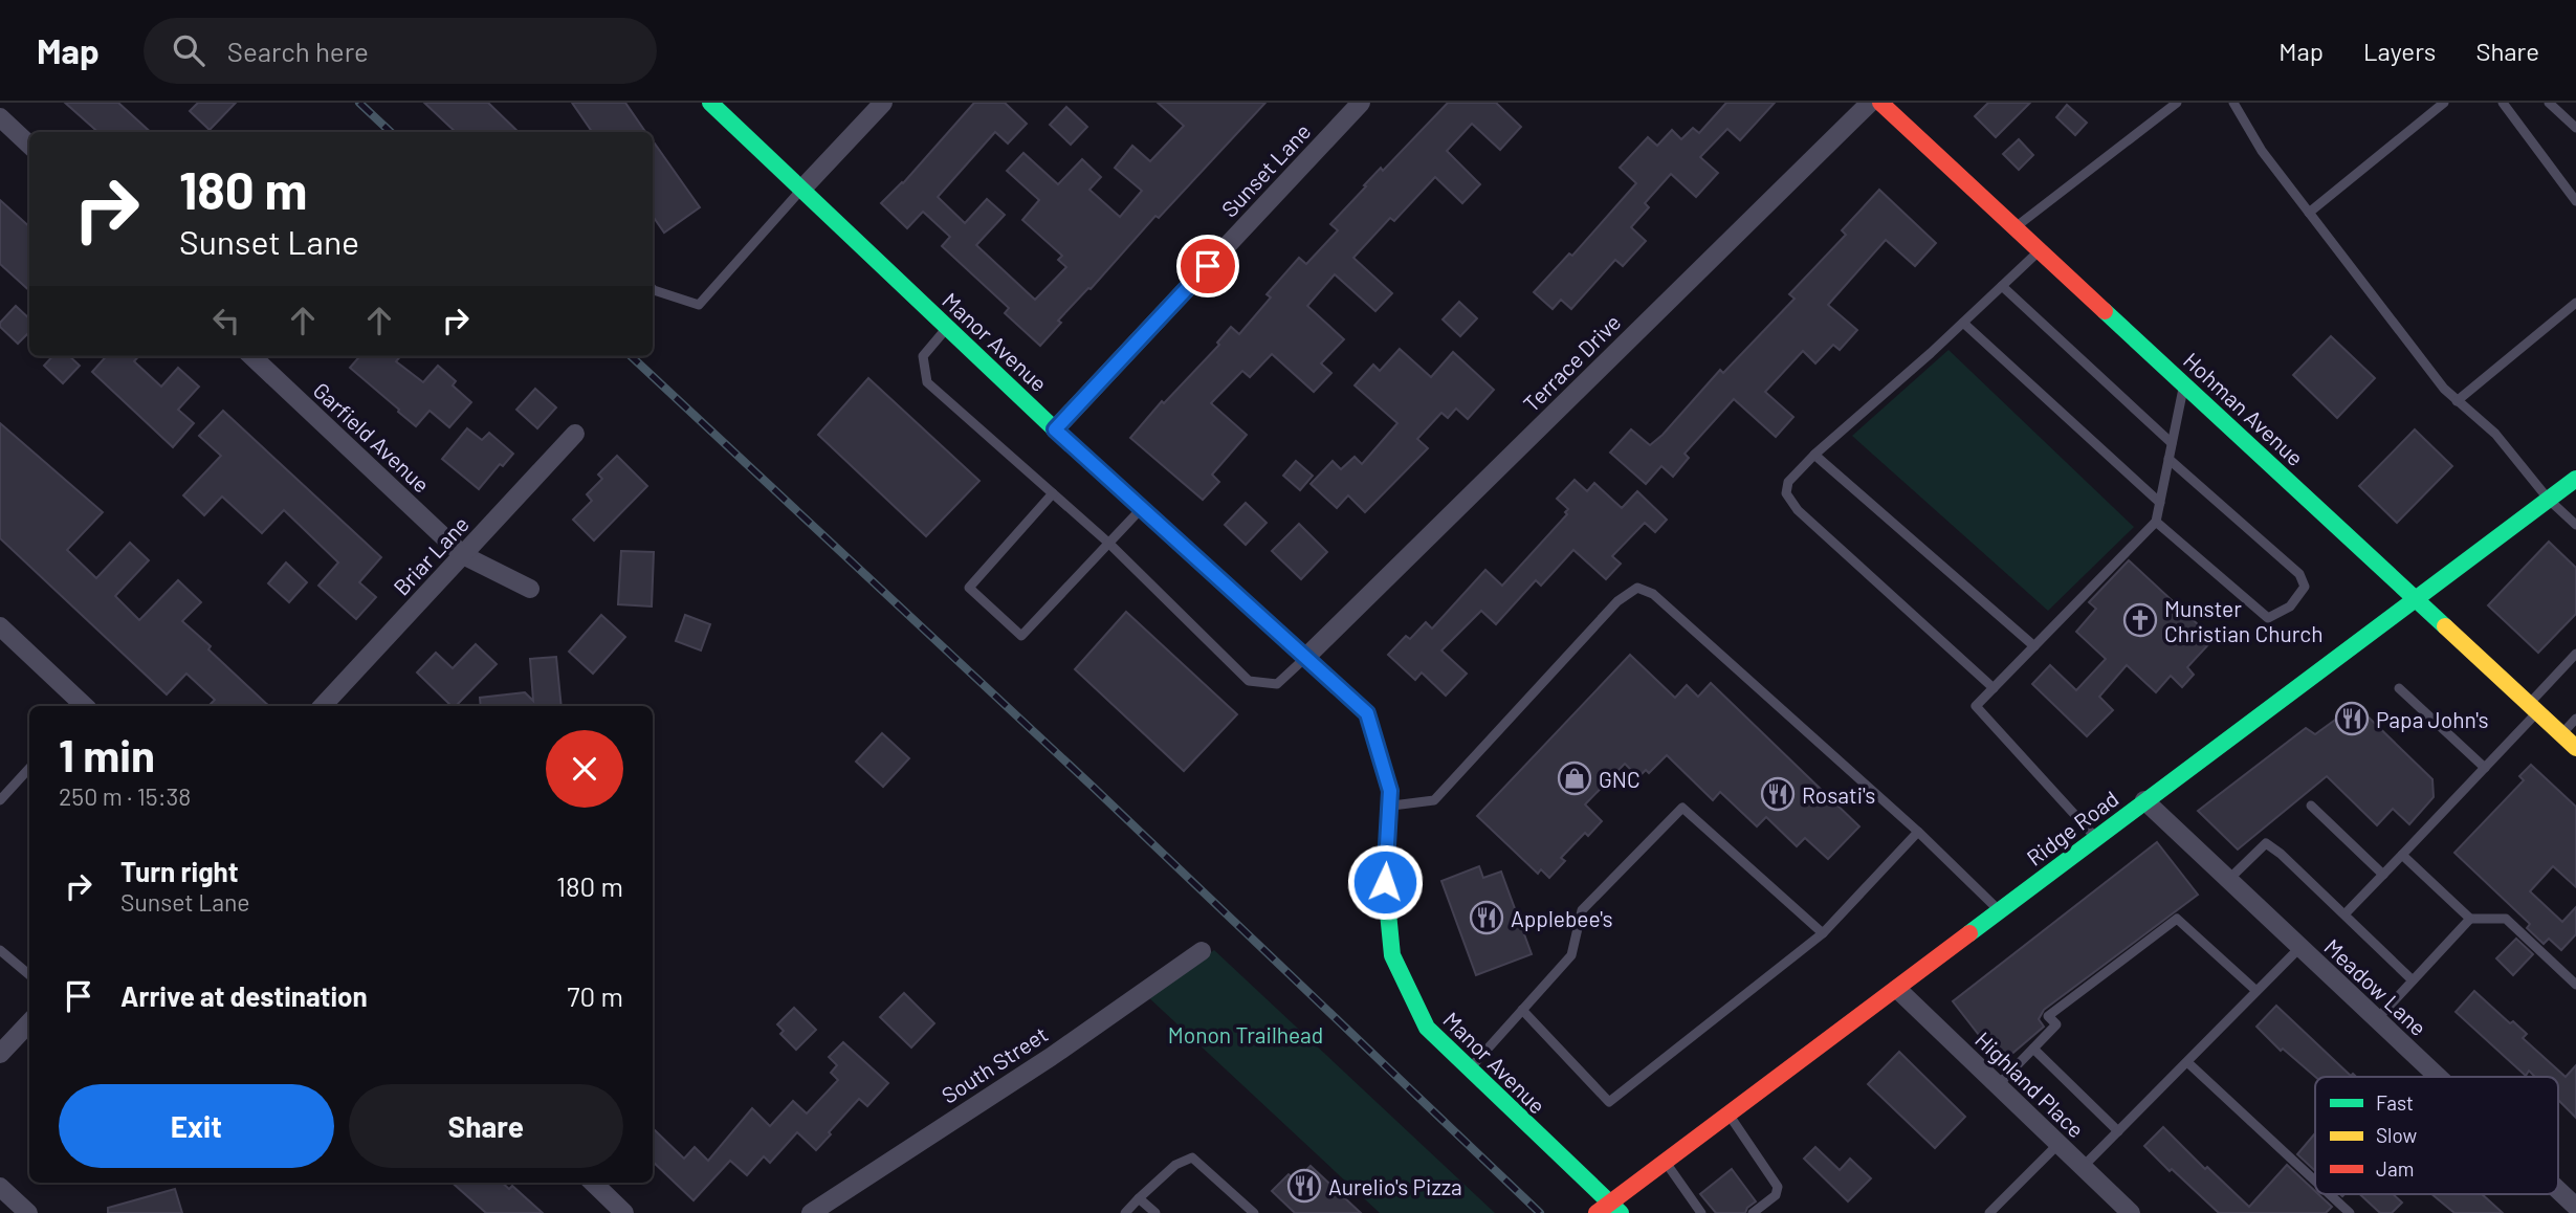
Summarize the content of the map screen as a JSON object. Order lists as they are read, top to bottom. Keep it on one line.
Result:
{"streets":{"street":["Sunset Lane","Manor Avenue","Terrace Drive","Hohman Avenue","Garfield Avenue","Briar Lane","Ridge Road","Meadow Lane","South Street","Highland Place"]},"crossings":[["Sunset Lane","Manor Avenue"],["Manor Avenue","Terrace Drive"],["Manor Avenue","Ridge Road"],["Hohman Avenue","Ridge Road"],["Garfield Avenue","Briar Lane"],["Ridge Road","Meadow Lane"],["Ridge Road","Highland Place"]],"parks":["Monon Trailhead"],"places":{"church":["Munster Christian Church"],"restaurant":["Papa John's","Rosati's","Applebee's","Aurelio's Pizza"],"shop":["GNC"]},"legend":["Fast","Slow","Jam"],"page":{"header":"Map","search":"Search here","nav":["Map","Layers","Share"],"turn":["180 m","Sunset Lane"],"heading":["1 min","250 m · 15:38"],"list":[{"name":"Turn right","note":"Sunset Lane","value":"180 m"},{"name":"Arrive at destination","value":"70 m"}],"buttons":["Exit","Share"]}}
